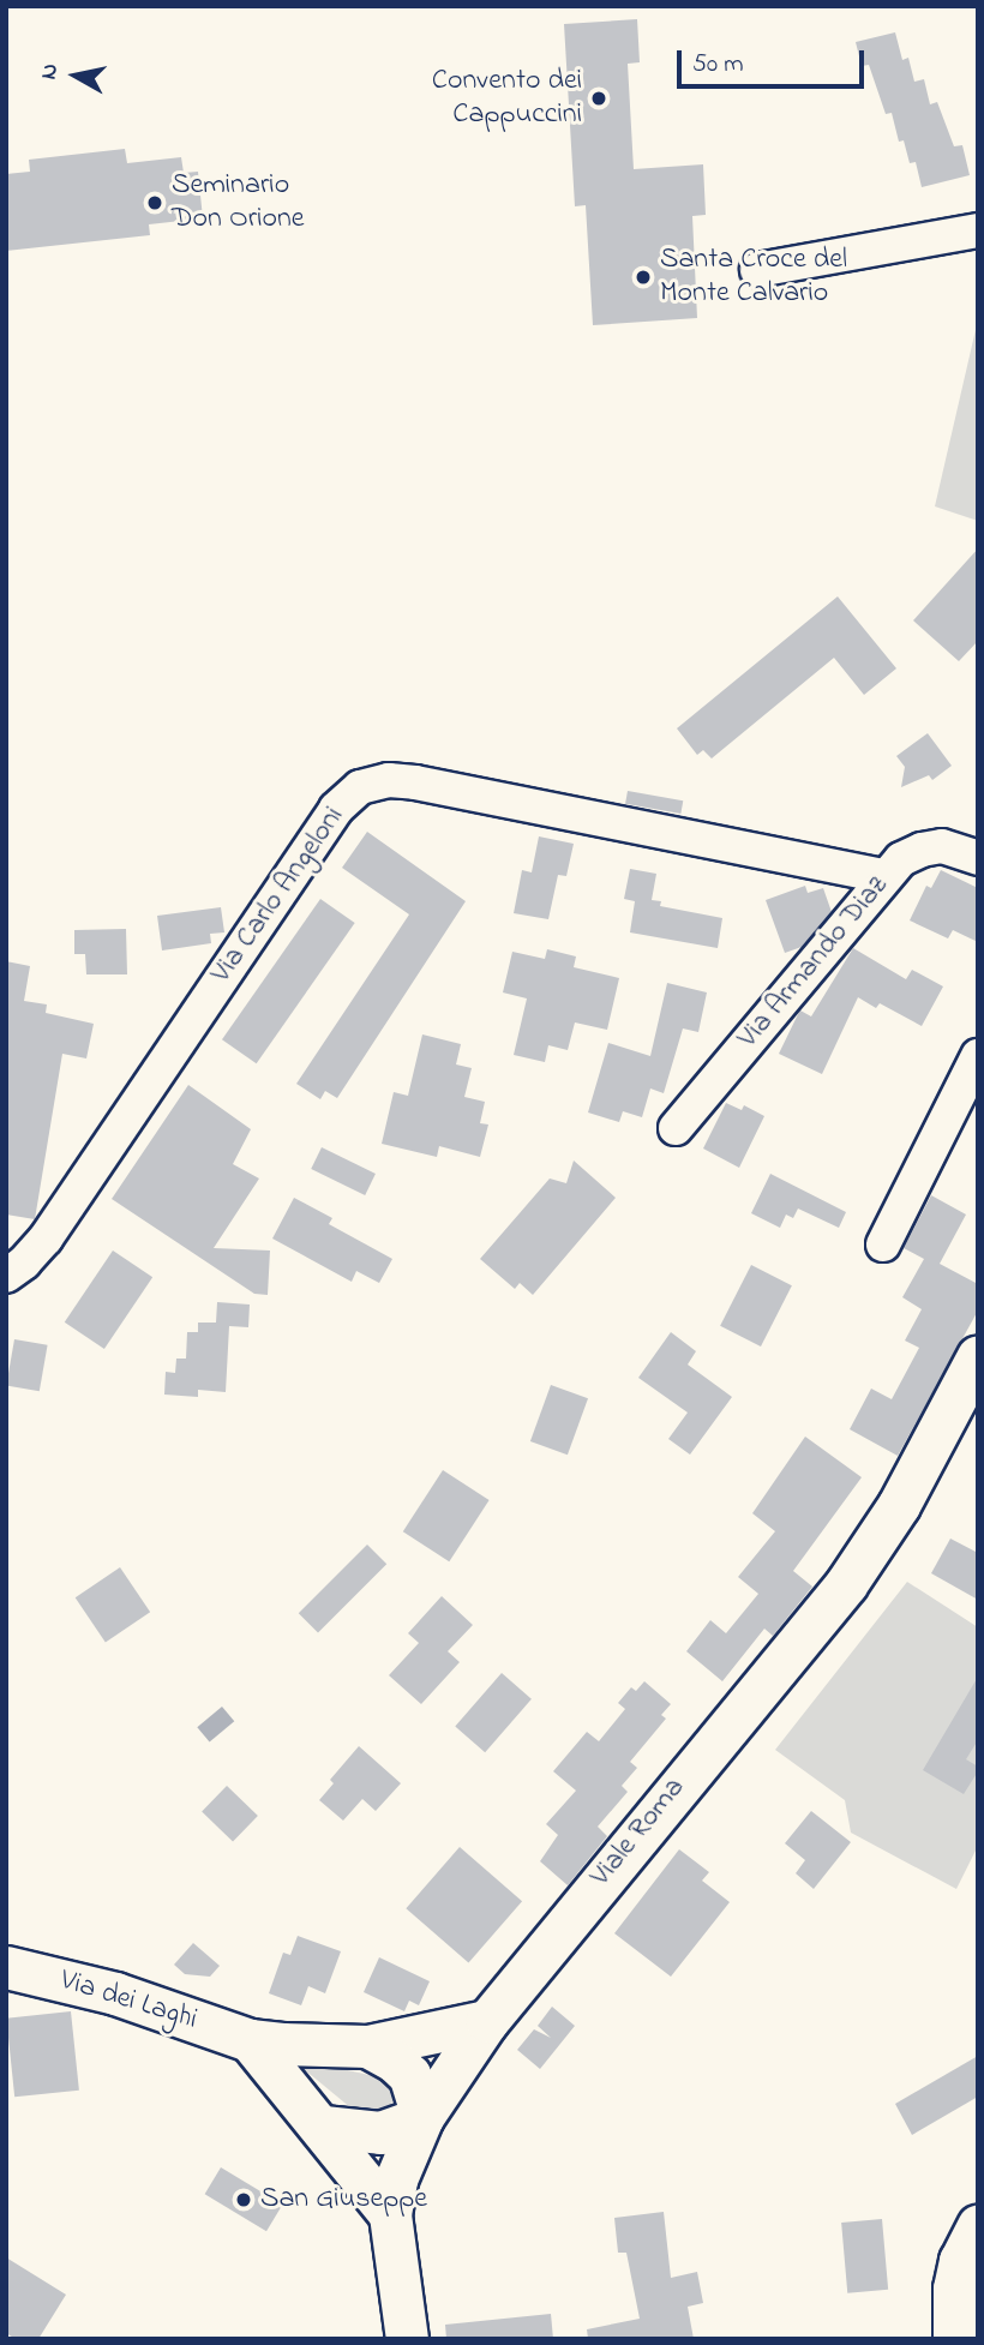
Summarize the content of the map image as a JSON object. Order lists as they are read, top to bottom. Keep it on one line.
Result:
{"streets":{"main road":["Viale Roma","Via dei Laghi"],"street":["Via Carlo Angeloni","Via Armando Diaz"]},"crossings":[["Via Carlo Angeloni","Via Armando Diaz"],["Viale Roma","Via dei Laghi"]],"places":["Convento dei Cappuccini","Seminario Don Orione","Santa Croce del Monte Calvario","San Giuseppe"],"scale_bar":"50 m","north":"left"}
